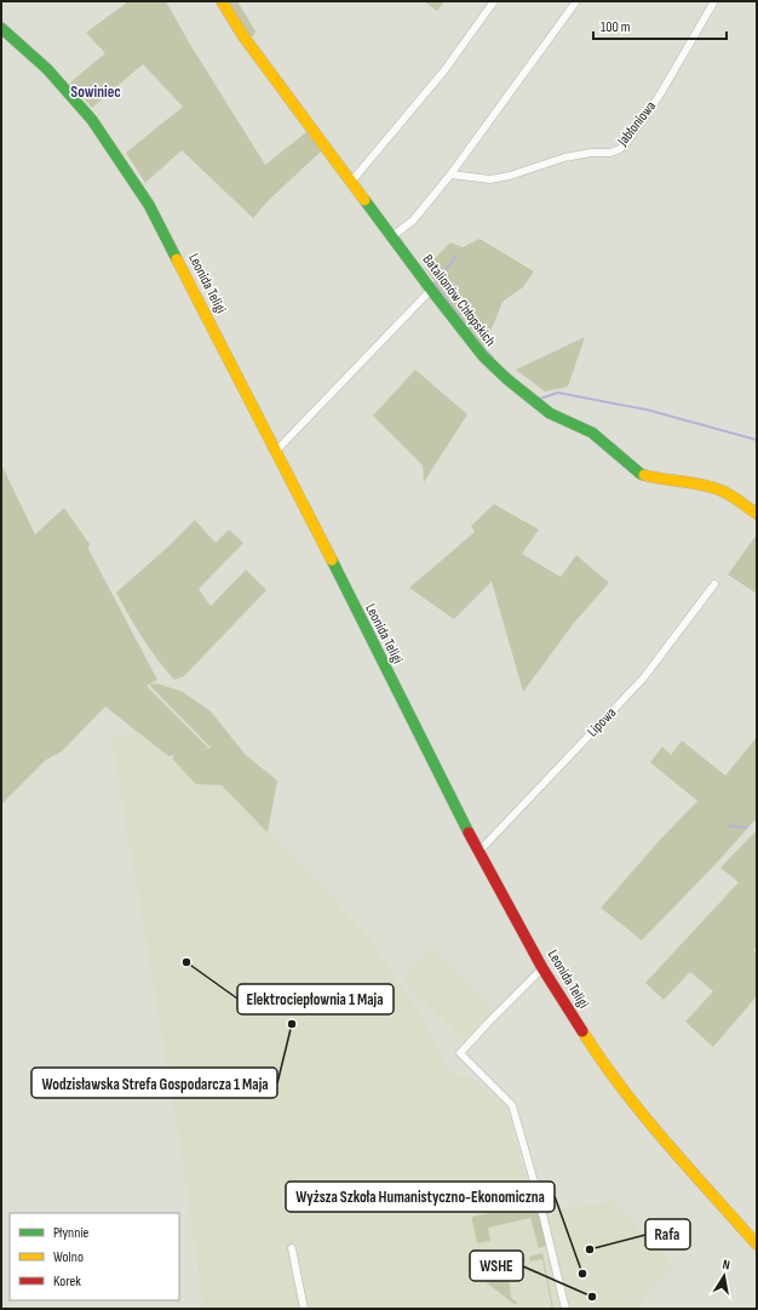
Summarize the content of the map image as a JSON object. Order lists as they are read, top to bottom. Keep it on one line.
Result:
{"streets":{"street":["Jabłoniowa","Leonida Teligi","Batalionów Chłopskich","Lipowa"]},"crossings":[["Leonida Teligi","Lipowa"]],"districts":["Sowiniec"],"places":["Elektrociepłownia 1 Maja","Wodzisławska Strefa Gospodarcza 1 Maja","Rafa","Wyższa Szkoła Humanistyczno-Ekonomiczna","WSHE"],"legend":["Płynnie","Wolno","Korek"],"scale_bar":"100 m","north":"top"}
